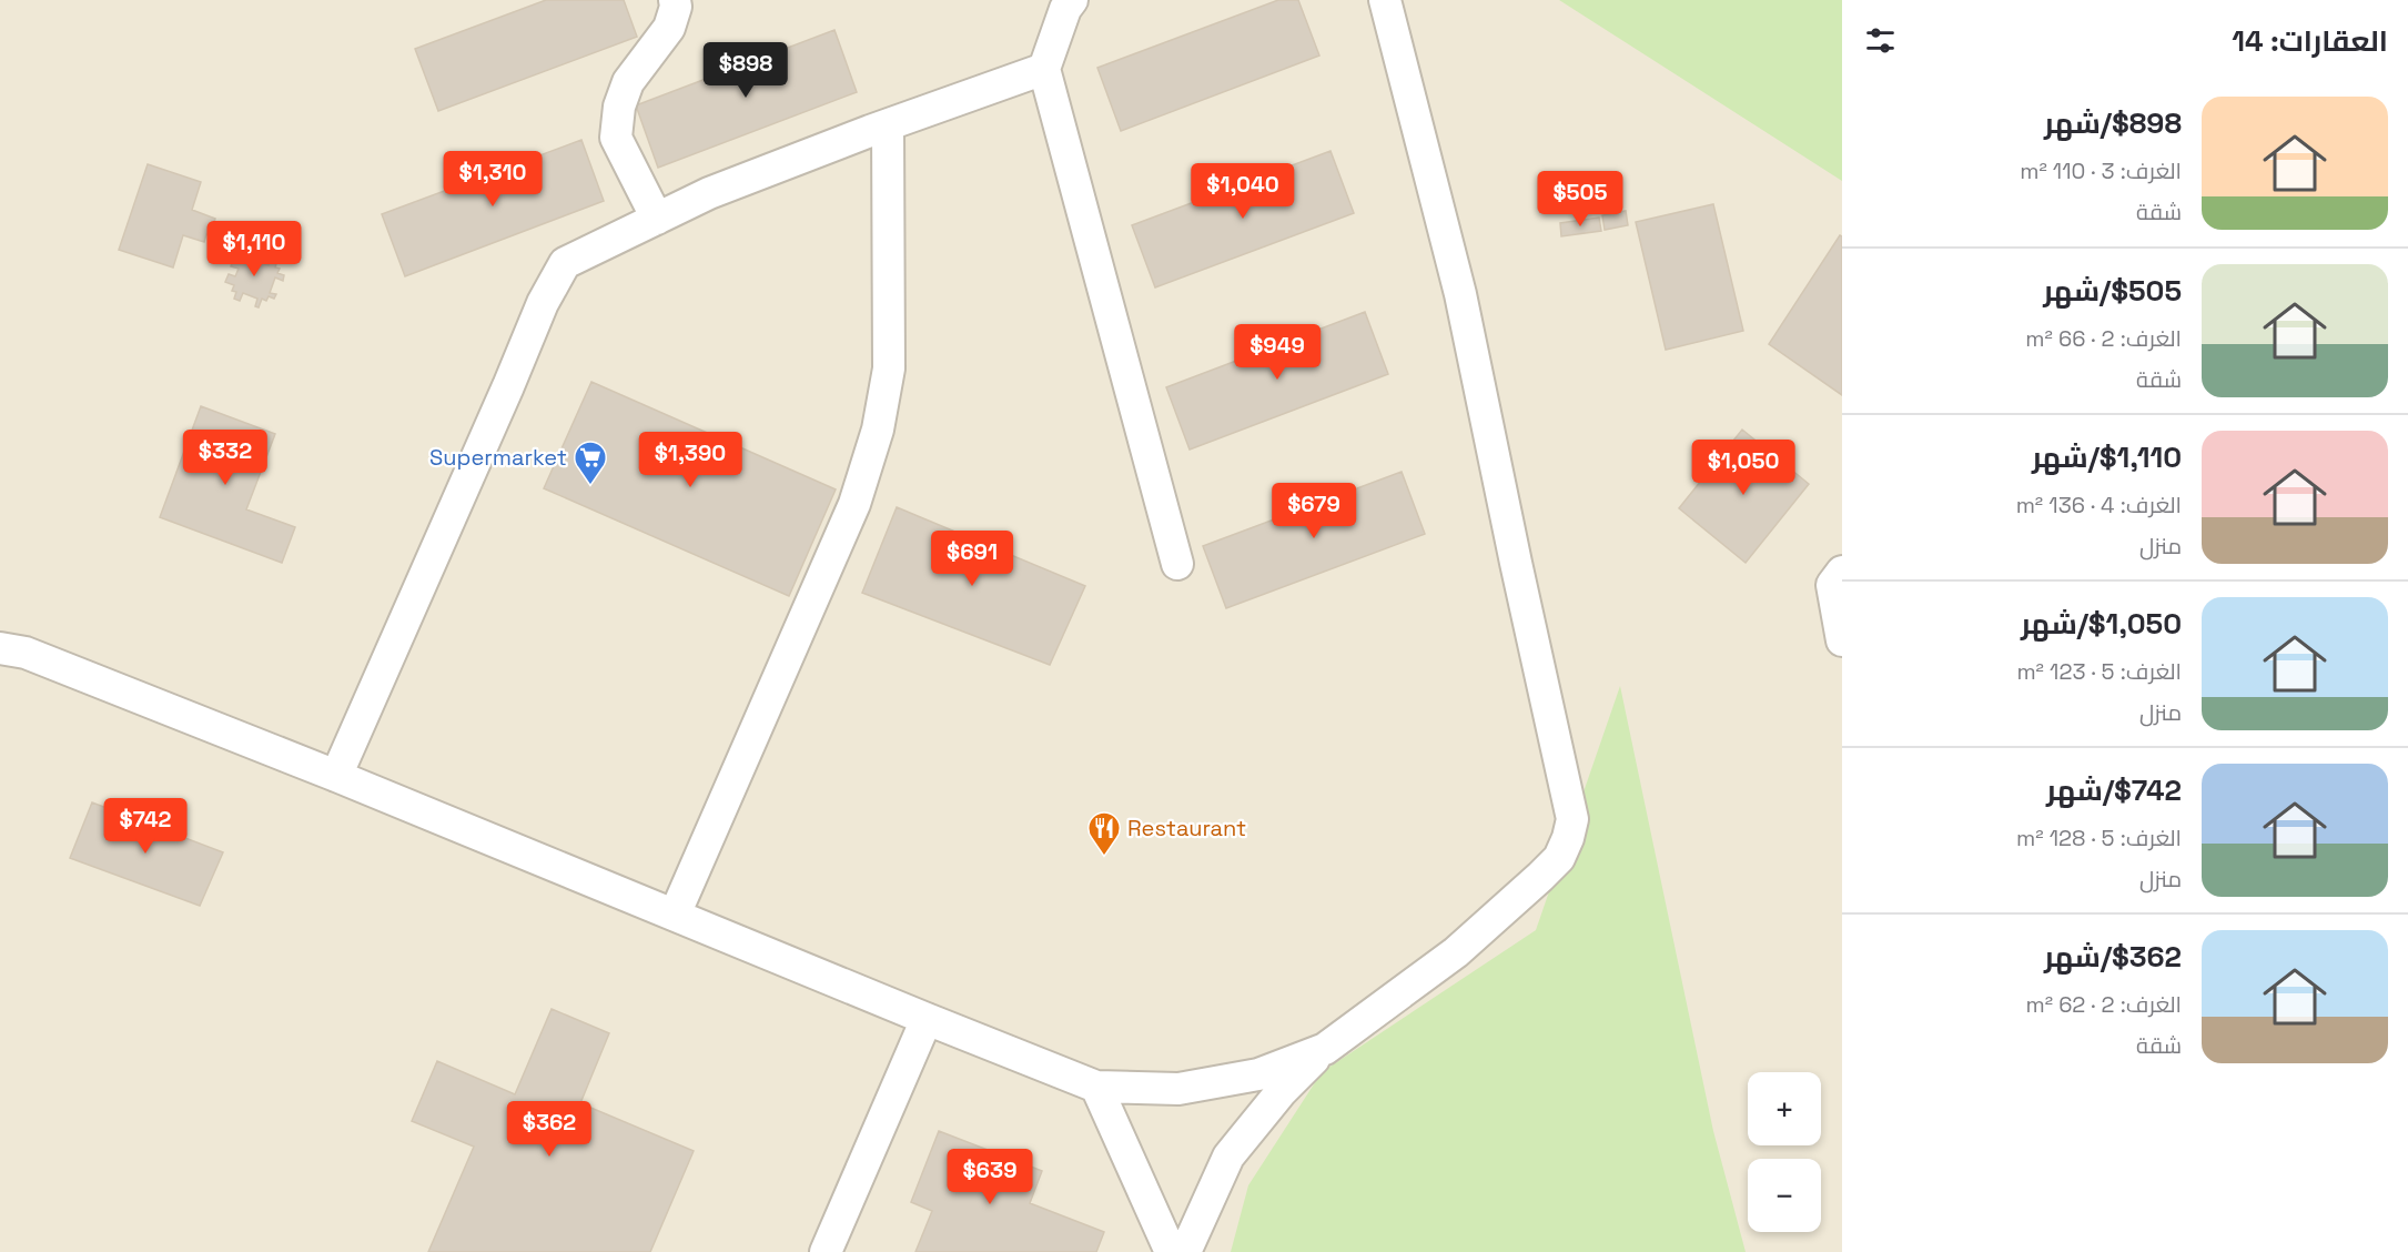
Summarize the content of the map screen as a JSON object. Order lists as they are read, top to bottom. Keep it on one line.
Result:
{"places":{"supermarket":["Supermarket"],"restaurant":["Restaurant"]},"page":{"heading":"العقارات: 14","price":["$898","$1,310","$1,040","$505","$1,110","$949","$332","$1,390","$1,050","$679","$691","$742","$362","$639"],"list":[{"name":"$898/شهر","note":"الغرف: 3 · 110 m² · شقة"},{"name":"$505/شهر","note":"الغرف: 2 · 66 m² · شقة"},{"name":"$1,110/شهر","note":"الغرف: 4 · 136 m² · منزل"},{"name":"$1,050/شهر","note":"الغرف: 5 · 123 m² · منزل"},{"name":"$742/شهر","note":"الغرف: 5 · 128 m² · منزل"},{"name":"$362/شهر","note":"الغرف: 2 · 62 m² · شقة"}],"map_buttons":["+","−"]}}
